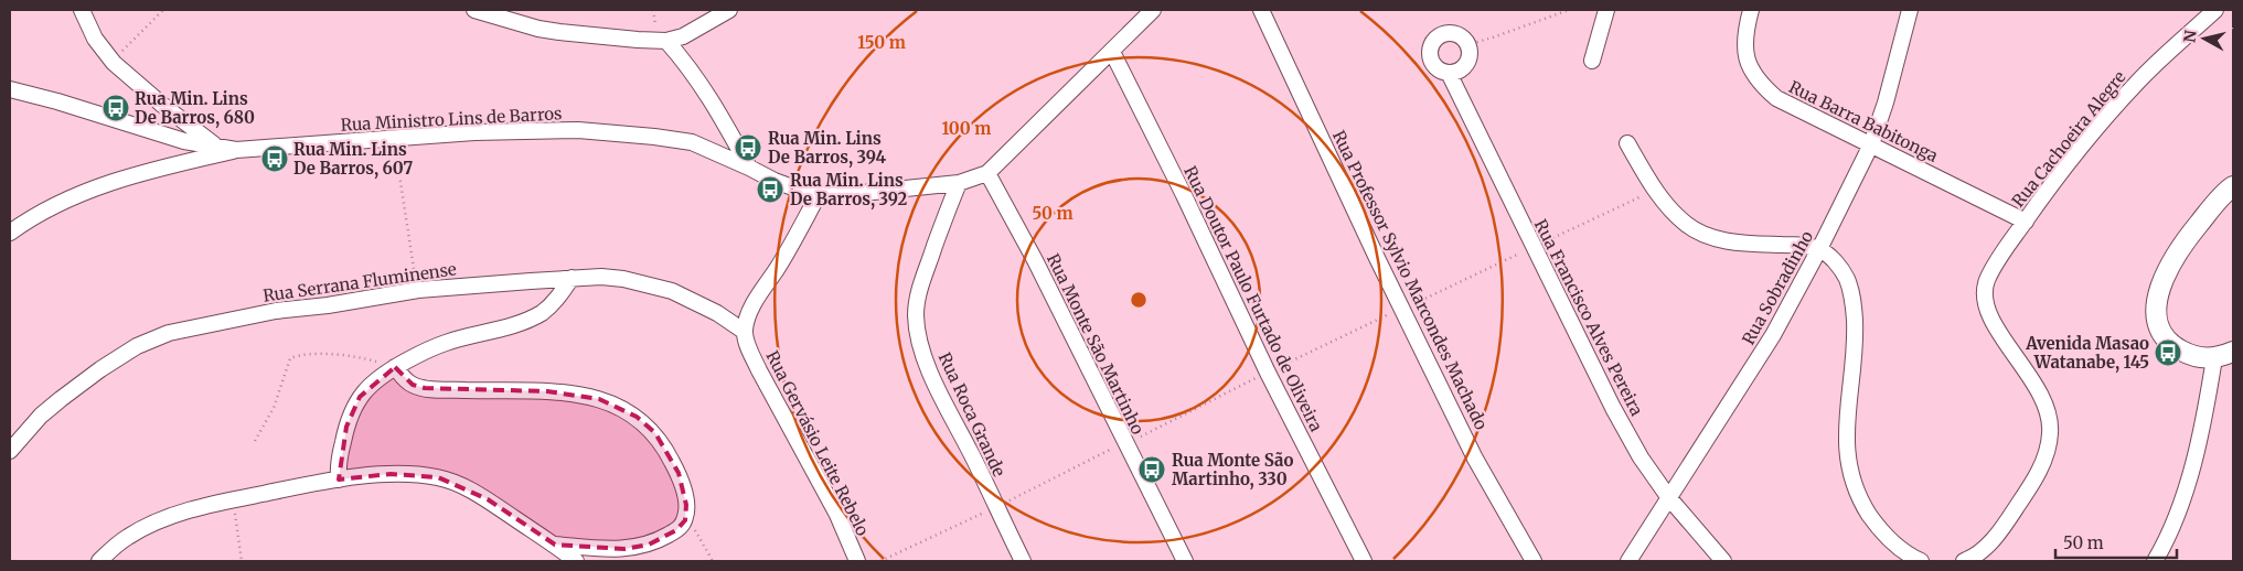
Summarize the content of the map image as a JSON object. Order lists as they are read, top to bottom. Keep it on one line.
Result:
{"streets":{"street":["Rua Ministro Lins de Barros","Rua Barra Babitonga","Rua Cachoeira Alegre","Rua Professor Sylvio Marcondes Machado","Rua Serrana Fluminense","Rua Sobradinho","Rua Doutor Paulo Furtado de Oliveira","Rua Francisco Alves Pereira","Rua Monte São Martinho","Rua Roca Grande","Rua Gervásio Leite Rebelo"]},"crossings":[["Rua Ministro Lins de Barros","Rua Doutor Paulo Furtado de Oliveira"],["Rua Ministro Lins de Barros","Rua Monte São Martinho"],["Rua Ministro Lins de Barros","Rua Roca Grande"],["Rua Barra Babitonga","Rua Cachoeira Alegre"],["Rua Barra Babitonga","Rua Sobradinho"],["Rua Serrana Fluminense","Rua Gervásio Leite Rebelo"],["Rua Sobradinho","Rua Francisco Alves Pereira"]],"places":{"bus stop":["Rua Min. Lins De Barros, 680","Rua Min. Lins De Barros, 394","Rua Min. Lins De Barros, 607","Rua Min. Lins De Barros, 392","Avenida Masao Watanabe, 145","Rua Monte São Martinho, 330"]},"scale_bar":"50 m","north":"left","rings":["150 m","100 m","50 m"]}
